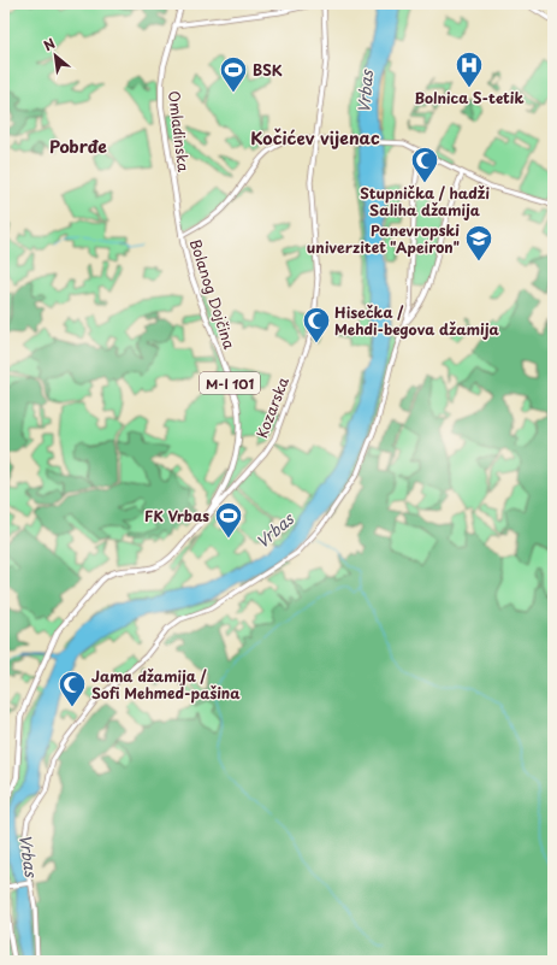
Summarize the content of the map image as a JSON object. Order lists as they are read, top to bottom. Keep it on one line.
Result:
{"streets":{"main road":["Omladinska","Bolanog Dojčina","M-I 101","Kozarska"]},"crossings":[["Omladinska","Bolanog Dojčina"],["Bolanog Dojčina","Kozarska"]],"districts":["Kočićev vijenac","Pobrđe"],"water":["Vrbas"],"places":{"hospital":["Bolnica S-tetik"],"sports":["BSK","FK Vrbas"],"mosque":["Stupnička / hadži Saliha džamija","Hisečka / Mehdi-begova džamija","Jama džamija / Sofi Mehmed-pašina"],"school or university":["Panevropski univerzitet \"Apeiron\""]},"north":"top left"}
